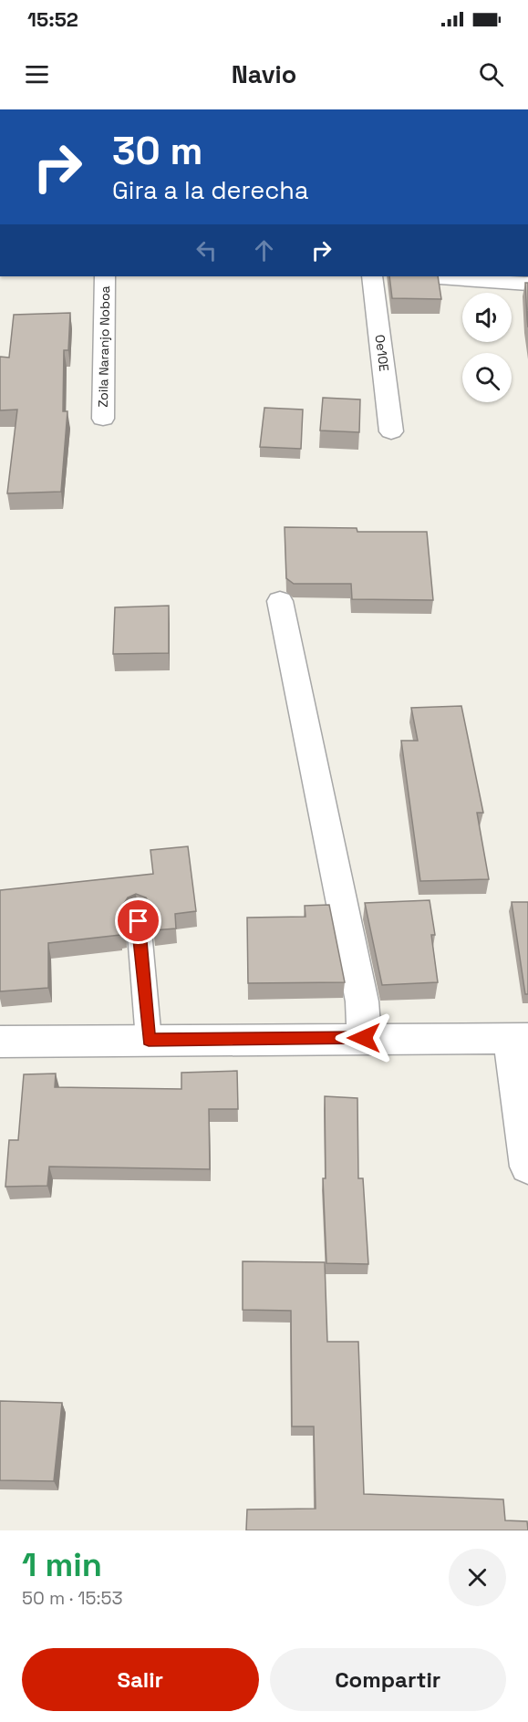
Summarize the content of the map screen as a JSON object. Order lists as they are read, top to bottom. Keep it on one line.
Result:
{"streets":{"street":["Zoila Naranjo Noboa","Oe10E"]},"page":{"status":"15:52","header":"Navio","turn":["30 m","Gira a la derecha"],"heading":["1 min","50 m · 15:53"],"buttons":["Salir","Compartir"]}}
